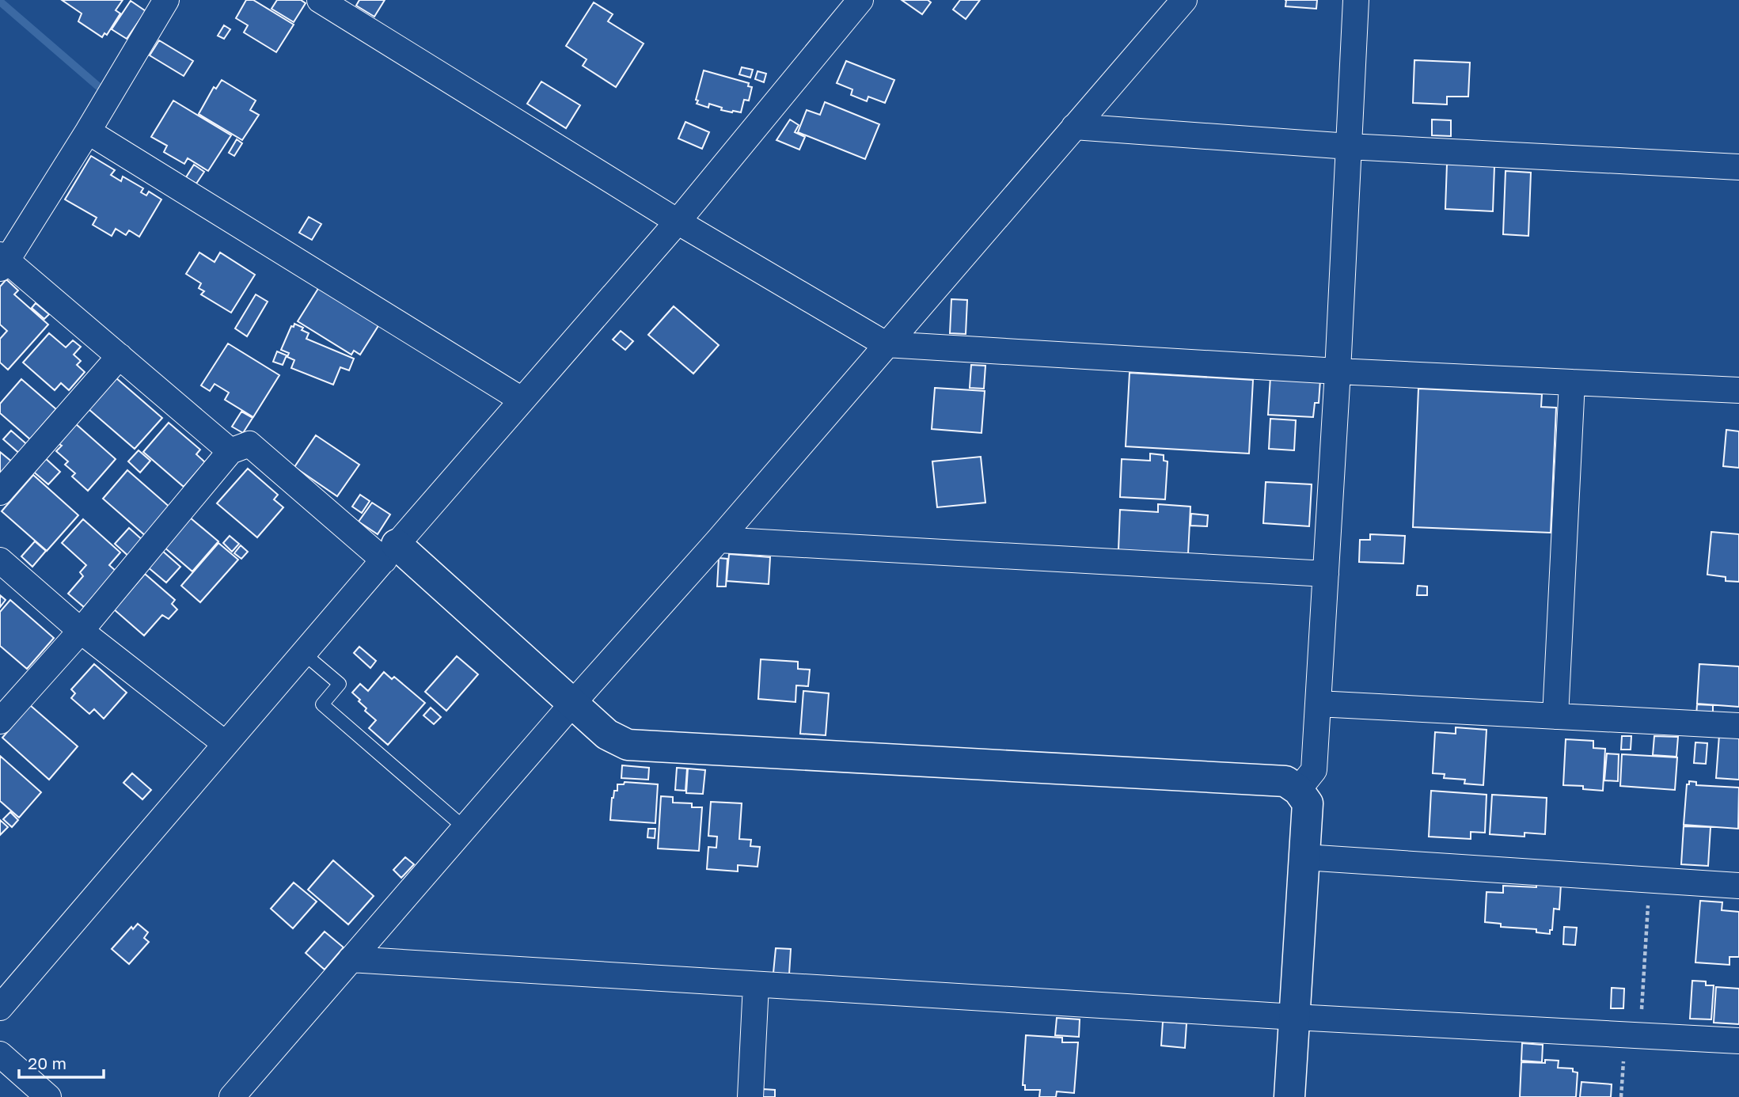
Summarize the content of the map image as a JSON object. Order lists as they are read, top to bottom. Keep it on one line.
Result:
{"scale_bar":"20 m"}
